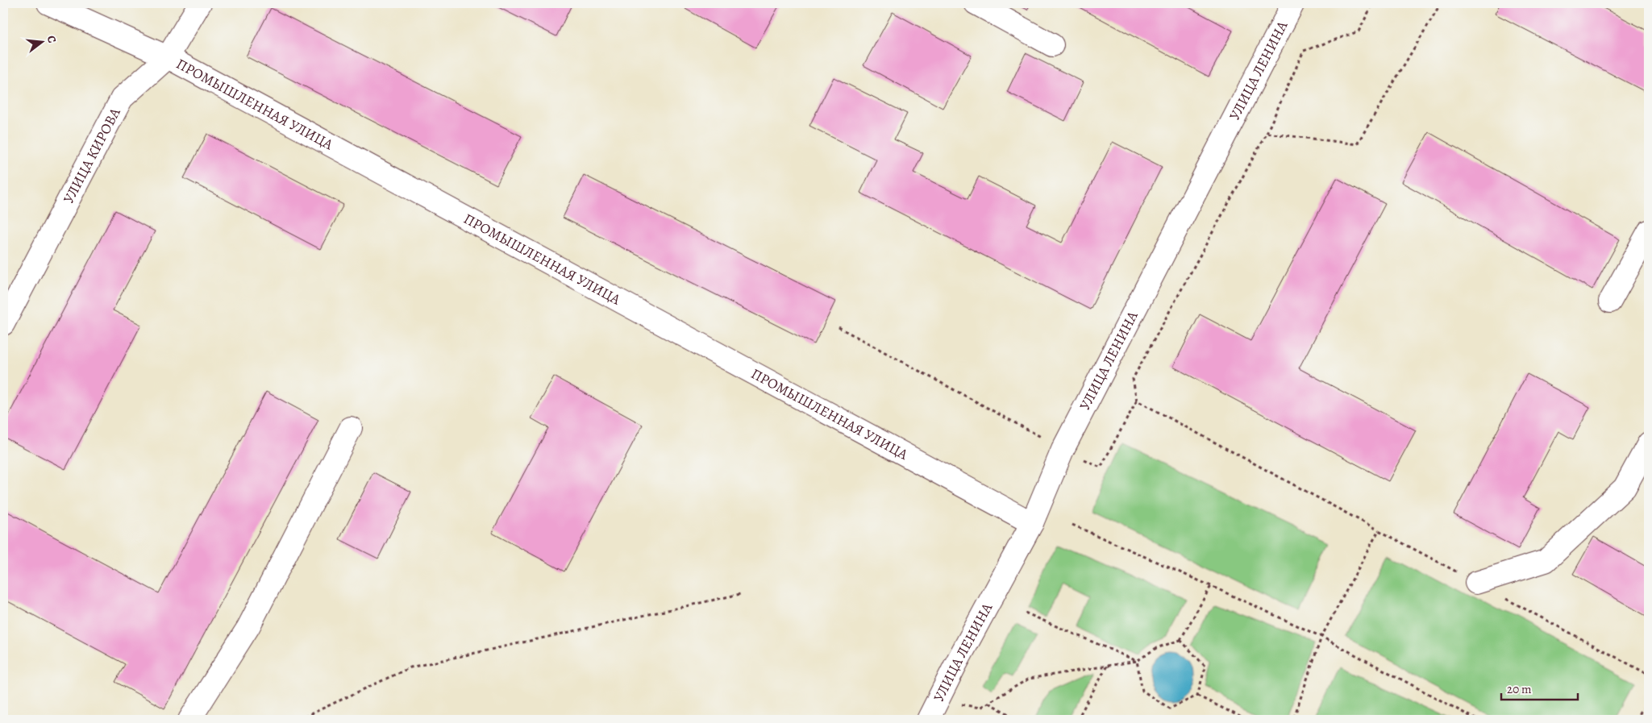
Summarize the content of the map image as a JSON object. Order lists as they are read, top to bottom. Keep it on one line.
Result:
{"streets":{"street":["УЛИЦА ЛЕНИНА","ПРОМЫШЛЕННАЯ УЛИЦА","УЛИЦА КИРОВА"]},"crossings":[["УЛИЦА ЛЕНИНА","ПРОМЫШЛЕННАЯ УЛИЦА"],["ПРОМЫШЛЕННАЯ УЛИЦА","УЛИЦА КИРОВА"]],"scale_bar":"20 m","north":"right"}
